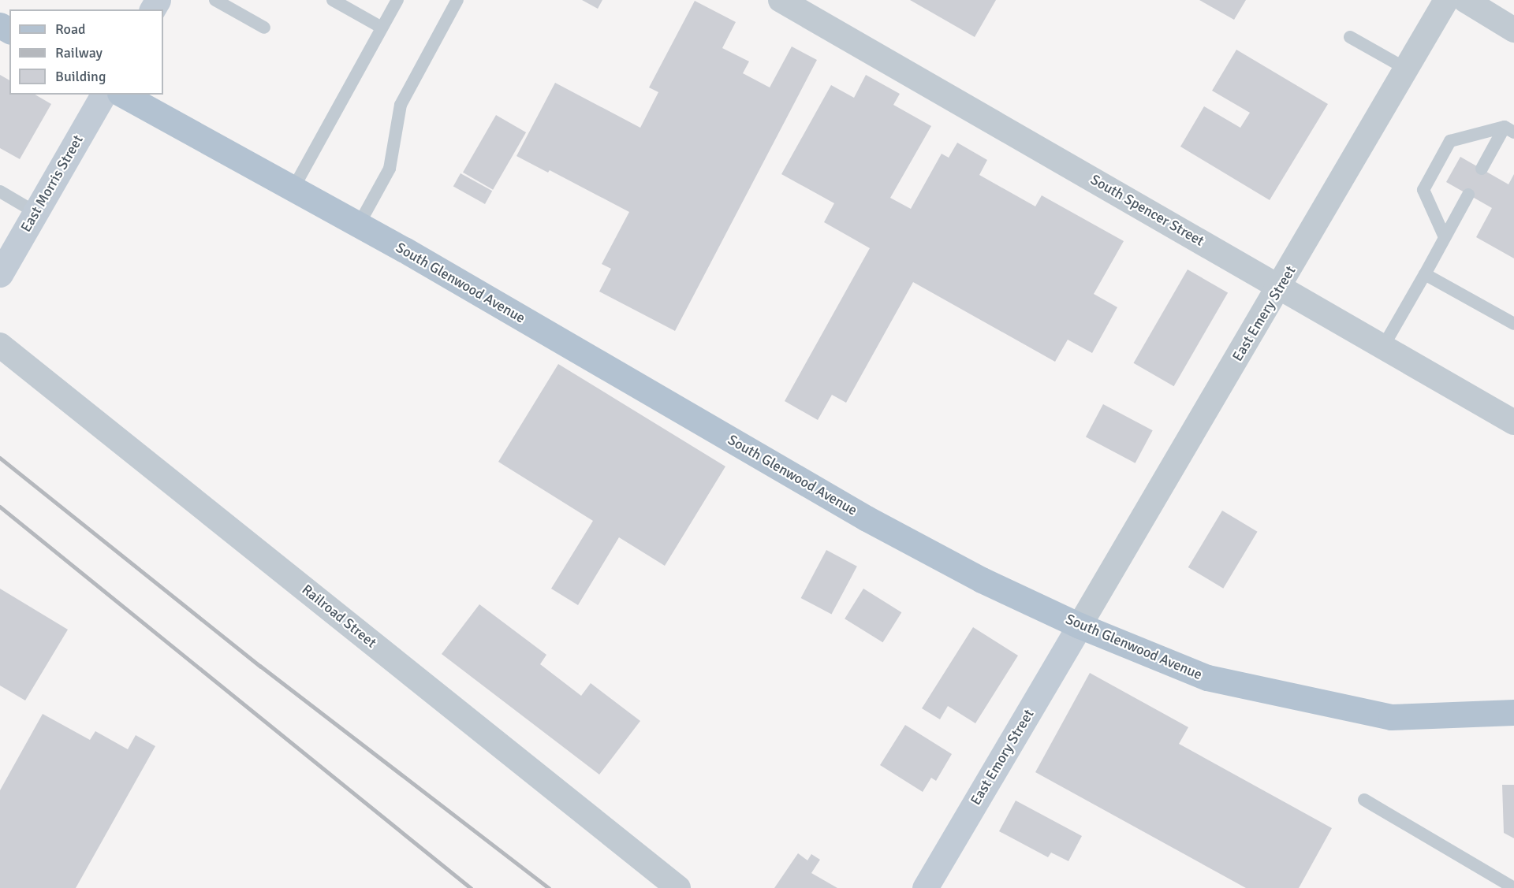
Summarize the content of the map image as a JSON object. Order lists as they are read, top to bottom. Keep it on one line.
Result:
{"streets":{"main road":["South Glenwood Avenue"],"street":["East Morris Street","South Spencer Street","East Emery Street","Railroad Street","East Emory Street"]},"crossings":[["South Spencer Street","East Emery Street"],["South Glenwood Avenue","East Emery Street"],["South Glenwood Avenue","East Emory Street"],["East Emery Street","East Emory Street"]],"legend":["Road","Railway","Building"]}
